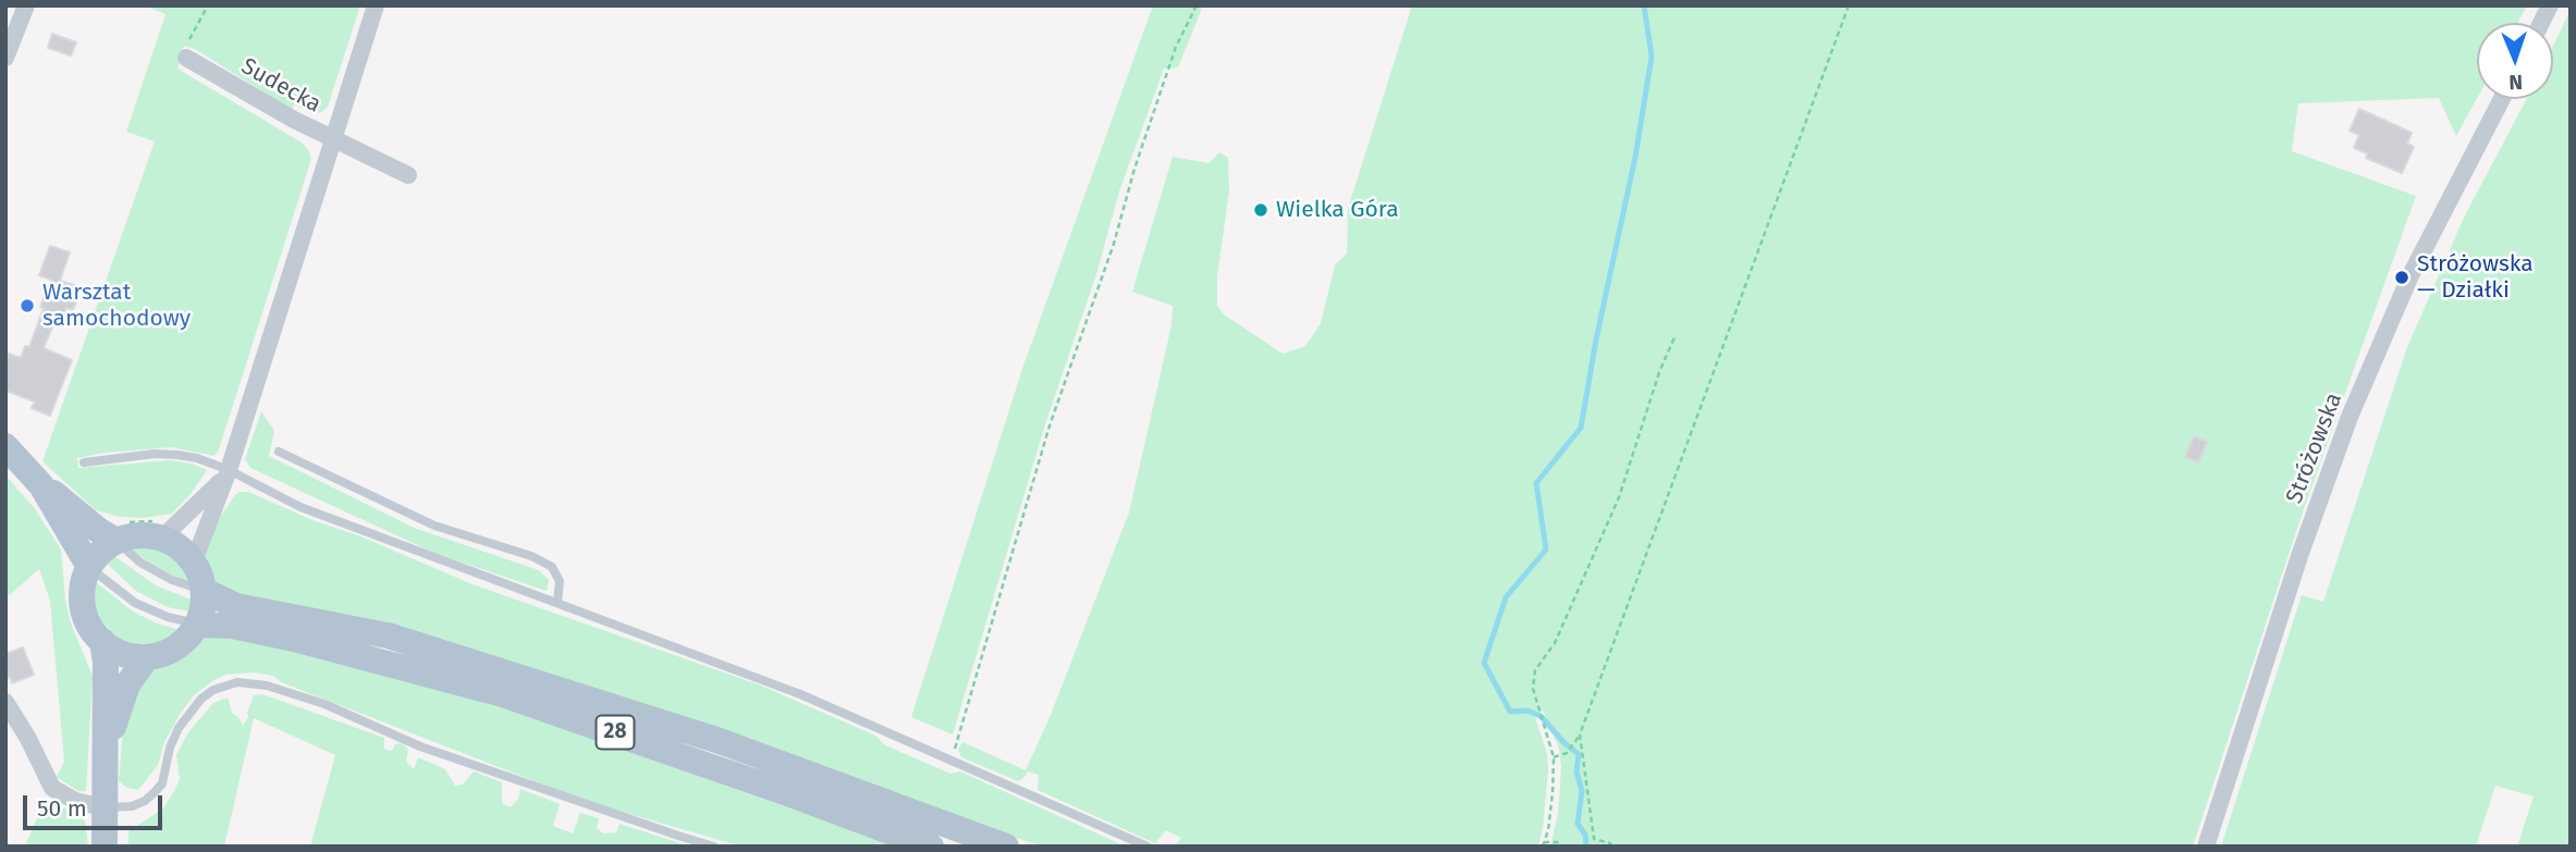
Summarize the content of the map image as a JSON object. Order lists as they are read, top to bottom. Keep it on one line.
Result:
{"streets":{"main road":["28"],"street":["Sudecka","Stróżowska"]},"places":["Wielka Góra","Stróżowska — Działki","Warsztat samochodowy"],"scale_bar":"50 m","north":"bottom"}
